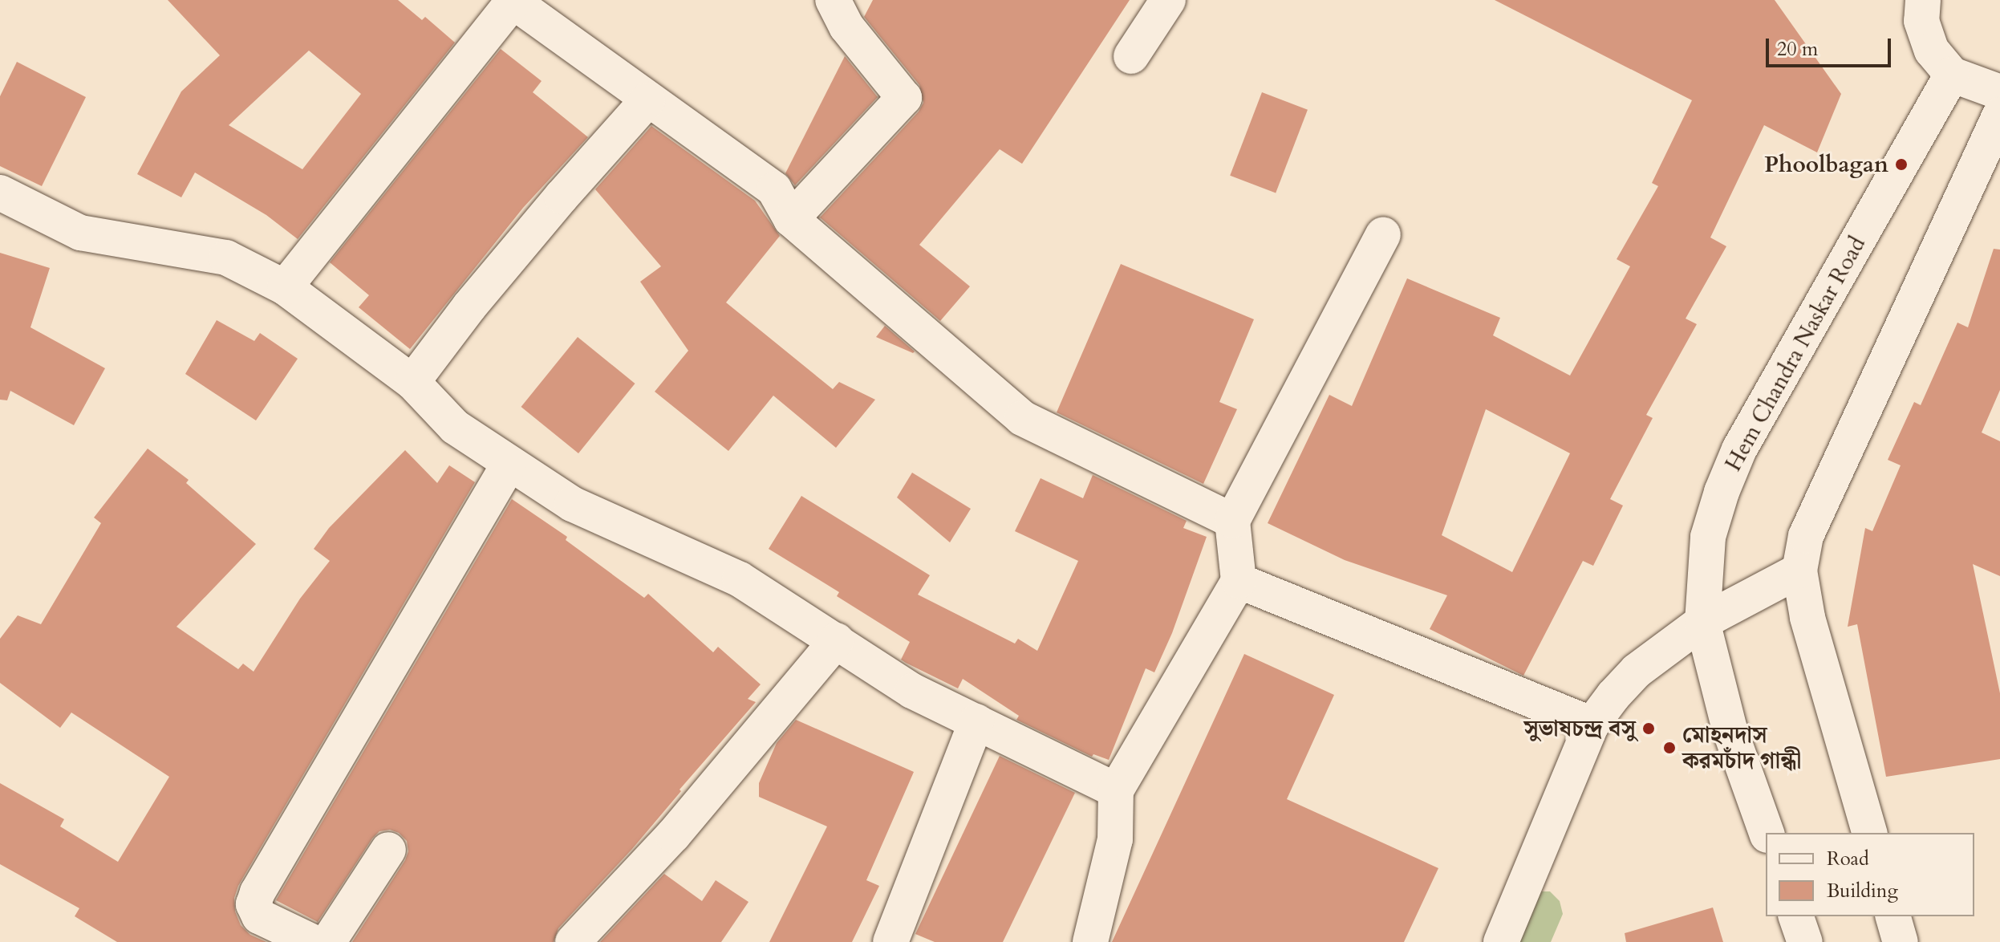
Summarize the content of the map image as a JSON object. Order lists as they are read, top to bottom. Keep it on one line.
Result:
{"streets":{"street":["Hem Chandra Naskar Road"]},"places":["Phoolbagan","সুভাষচন্দ্র বসু","মোহনদাস করমচাঁদ গান্ধী"],"legend":["Road","Building"],"scale_bar":"20 m"}
